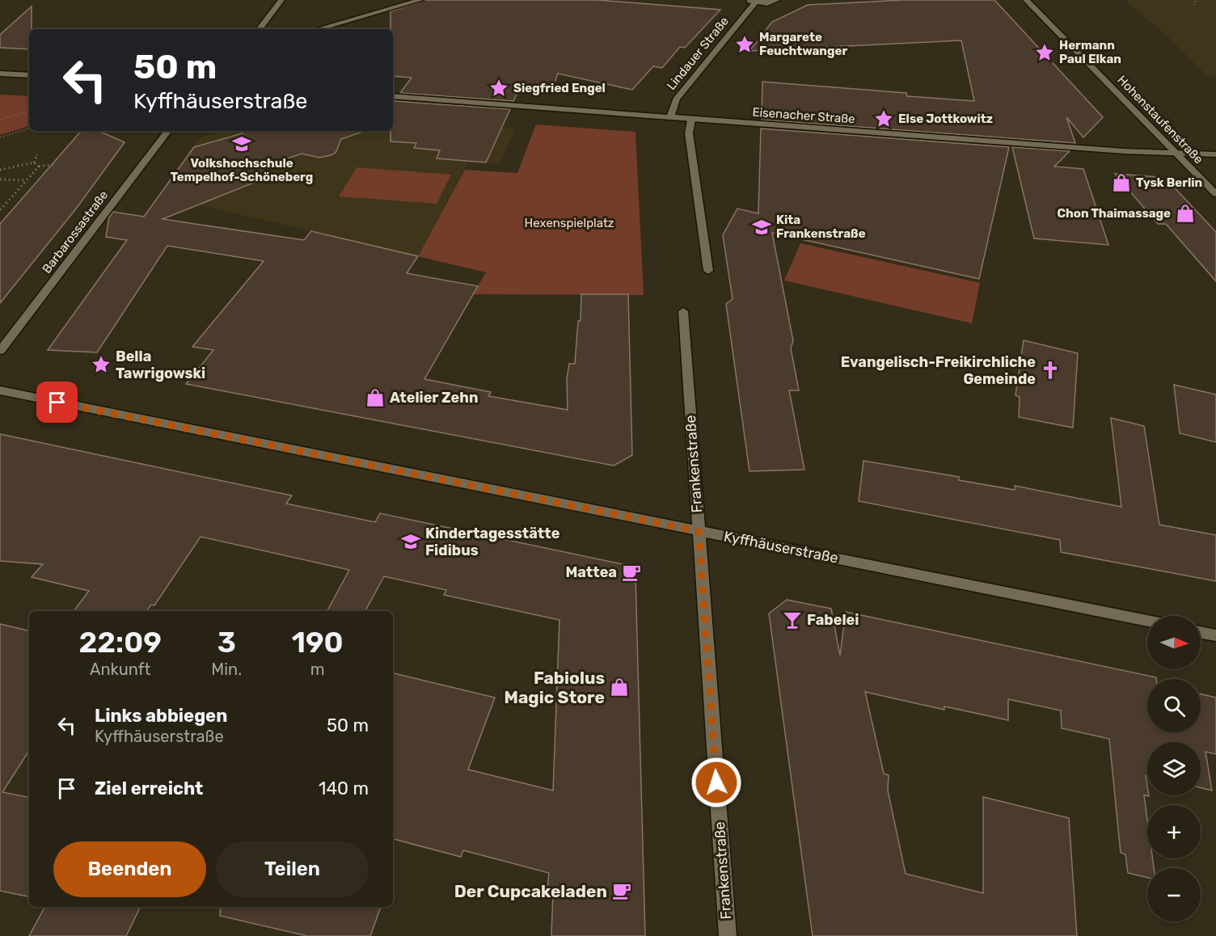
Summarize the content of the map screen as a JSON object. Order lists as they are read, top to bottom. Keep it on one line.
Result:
{"streets":{"street":["Lindauer Straße","Eisenacher Straße","Hohenstaufenstraße","Barbarossastraße","Frankenstraße","Kyffhäuserstraße"]},"crossings":[["Lindauer Straße","Eisenacher Straße"],["Eisenacher Straße","Hohenstaufenstraße"],["Frankenstraße","Kyffhäuserstraße"]],"parks":["Hexenspielplatz"],"places":{"place":["Margarete Feuchtwanger","Hermann Paul Elkan","Siegfried Engel","Else Jottkowitz","Bella Tawrigowski"],"school or university":["Volkshochschule Tempelhof-Schöneberg","Kita Frankenstraße","Kindertagesstätte Fidibus"],"shop":["Tysk Berlin","Chon Thaimassage","Atelier Zehn","Fabiolus Magic Store"],"church":["Evangelisch-Freikirchliche Gemeinde"],"cafe":["Mattea","Der Cupcakeladen"],"bar":["Fabelei"]},"north":"right","page":{"turn":["50 m","Kyffhäuserstraße"],"eta":["22:09","Ankunft","3","Min.","190","m"],"map_buttons":["+","−"],"list":[{"name":"Links abbiegen","note":"Kyffhäuserstraße","value":"50 m"},{"name":"Ziel erreicht","value":"140 m"}],"buttons":["Beenden","Teilen"]}}
